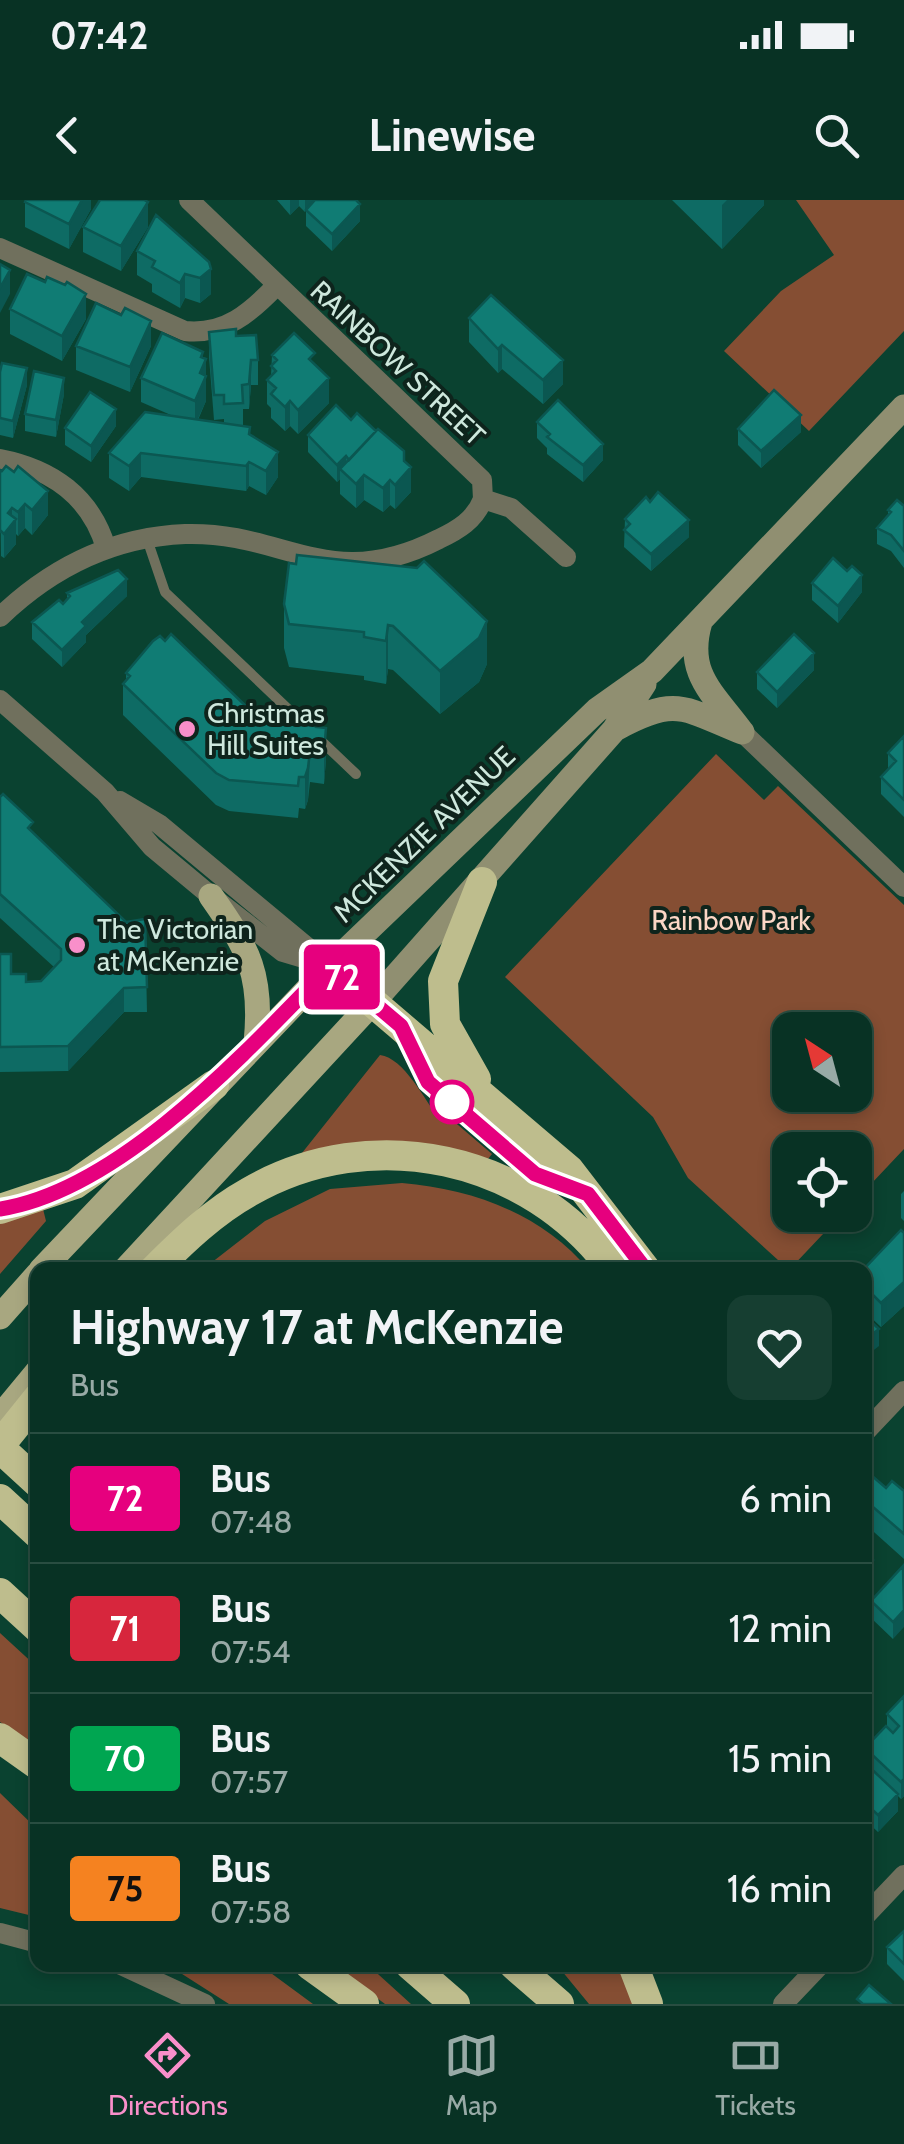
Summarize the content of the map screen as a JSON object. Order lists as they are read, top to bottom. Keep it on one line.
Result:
{"streets":{"main road":["MCKENZIE AVENUE"],"street":["RAINBOW STREET"]},"parks":["Rainbow Park"],"places":["Christmas Hill Suites","The Victorian at McKenzie"],"lines":["bus line 72"],"north":"top left","page":{"status":"07:42","header":"Linewise","on_map":"72","heading":["Highway 17 at McKenzie","Bus"],"list":[{"mark":"72","name":"Bus","note":"07:48","value":"6 min"},{"mark":"71","name":"Bus","note":"07:54","value":"12 min"},{"mark":"70","name":"Bus","note":"07:57","value":"15 min"},{"mark":"75","name":"Bus","note":"07:58","value":"16 min"}],"tabs":["Directions","Map","Tickets"]}}
